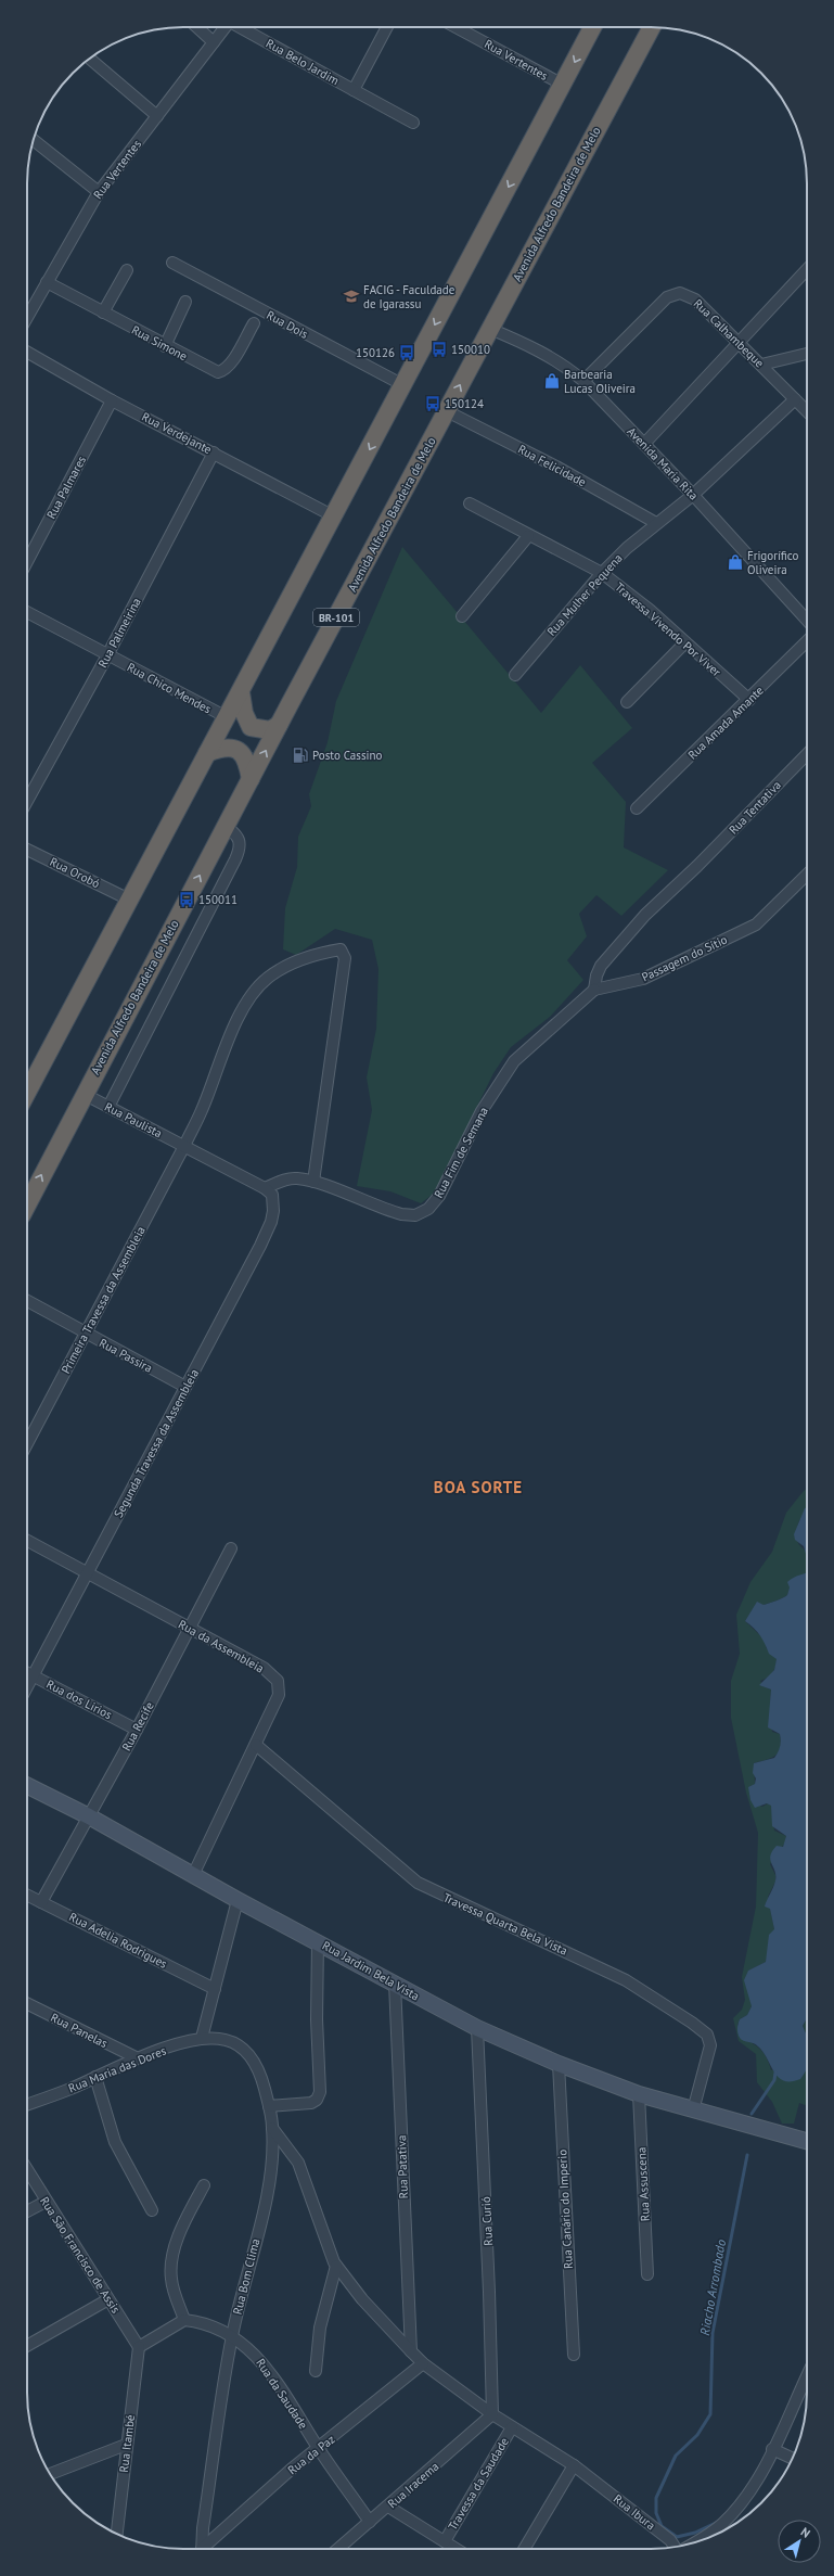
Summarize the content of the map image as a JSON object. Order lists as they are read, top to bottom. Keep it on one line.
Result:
{"streets":{"highway":["Avenida Alfredo Bandeira de Melo","BR-101"],"main road":["Rua Jardim Bela Vista"],"street":["Rua Vertentes","Rua Belo Jardim","Rua Dois","Rua Calhambeque","Rua Simone","Rua Verdejante","Avenida Maria Rita","Rua Felicidade","Rua Palmares","Rua Mulher Pequena","Travessa Vivendo Por Viver","Rua Palmeirina","Rua Chico Mendes","Rua Amada Amante","Rua Tentativa","Rua Orobó","Passagem do Sítio","Rua Paulista","Rua Fim de Semana","Primeira Travessa da Assembleia","Rua Passira","Segunda Travessa da Assembleia","Rua da Assembleia","Rua dos Lirios","Rua Recife","Travessa Quarta Bela Vista","Rua Adelia Rodrigues","Rua Panelas","Rua Maria das Dores","Rua Patativa","Rua Assuscena","Rua Canário do Imperio","Rua Curió","Rua São Francisco de Assis","Rua Bom Clima","Rua da Saudade","Rua Itambé","Rua da Paz","Travessa da Saudade","Rua Iracema","Rua Ibura"]},"crossings":[["Rua Vertentes","Rua Simone"],["Avenida Alfredo Bandeira de Melo","Avenida Maria Rita"],["Avenida Alfredo Bandeira de Melo","Rua Felicidade"],["Avenida Alfredo Bandeira de Melo","Rua Paulista"],["Rua Calhambeque","Avenida Maria Rita"],["Rua Calhambeque","Rua Mulher Pequena"],["Rua Verdejante","Rua Palmares"],["Rua Verdejante","Rua Palmeirina"],["Avenida Maria Rita","Rua Mulher Pequena"],["Rua Felicidade","Rua Mulher Pequena"],["Rua Mulher Pequena","Travessa Vivendo Por Viver"],["Travessa Vivendo Por Viver","Rua Amada Amante"],["Rua Palmeirina","Rua Chico Mendes"],["Rua Tentativa","Passagem do Sítio"],["Rua Tentativa","Rua Fim de Semana"],["Passagem do Sítio","Rua Fim de Semana"],["Rua Paulista","Rua Fim de Semana"],["Rua Paulista","Primeira Travessa da Assembleia"],["Rua Paulista","Segunda Travessa da Assembleia"],["Rua Fim de Semana","Primeira Travessa da Assembleia"],["Rua Fim de Semana","Segunda Travessa da Assembleia"],["Primeira Travessa da Assembleia","Rua Passira"],["Rua Passira","Segunda Travessa da Assembleia"],["Segunda Travessa da Assembleia","Rua da Assembleia"],["Segunda Travessa da Assembleia","Rua dos Lirios"],["Rua da Assembleia","Rua Recife"],["Rua da Assembleia","Travessa Quarta Bela Vista"],["Rua da Assembleia","Rua Jardim Bela Vista"],["Rua dos Lirios","Rua Recife"],["Rua Recife","Rua Adelia Rodrigues"],["Rua Recife","Rua Jardim Bela Vista"],["Travessa Quarta Bela Vista","Rua Jardim Bela Vista"],["Rua Jardim Bela Vista","Rua Patativa"],["Rua Jardim Bela Vista","Rua Assuscena"],["Rua Jardim Bela Vista","Rua Canário do Imperio"],["Rua Jardim Bela Vista","Rua Curió"],["Rua Panelas","Rua Maria das Dores"],["Rua Maria das Dores","Rua Bom Clima"],["Rua Patativa","Rua Ibura"],["Rua Curió","Rua Iracema"],["Rua Curió","Rua Ibura"],["Rua São Francisco de Assis","Rua Itambé"],["Rua Bom Clima","Rua da Saudade"],["Rua da Saudade","Rua da Paz"],["Rua da Saudade","Rua Iracema"],["Rua da Paz","Rua Ibura"],["Travessa da Saudade","Rua Ibura"],["Rua Iracema","Rua Ibura"]],"districts":["BOA SORTE"],"water":["Riacho Arrombado"],"places":{"school or university":["FACIG - Faculdade de Igarassu"],"bus stop":["150010","150126","150124","150011"],"shop":["Barbearia Lucas Oliveira","Frigorífico Oliveira"],"fuel station":["Posto Cassino"]},"north":"top right"}
